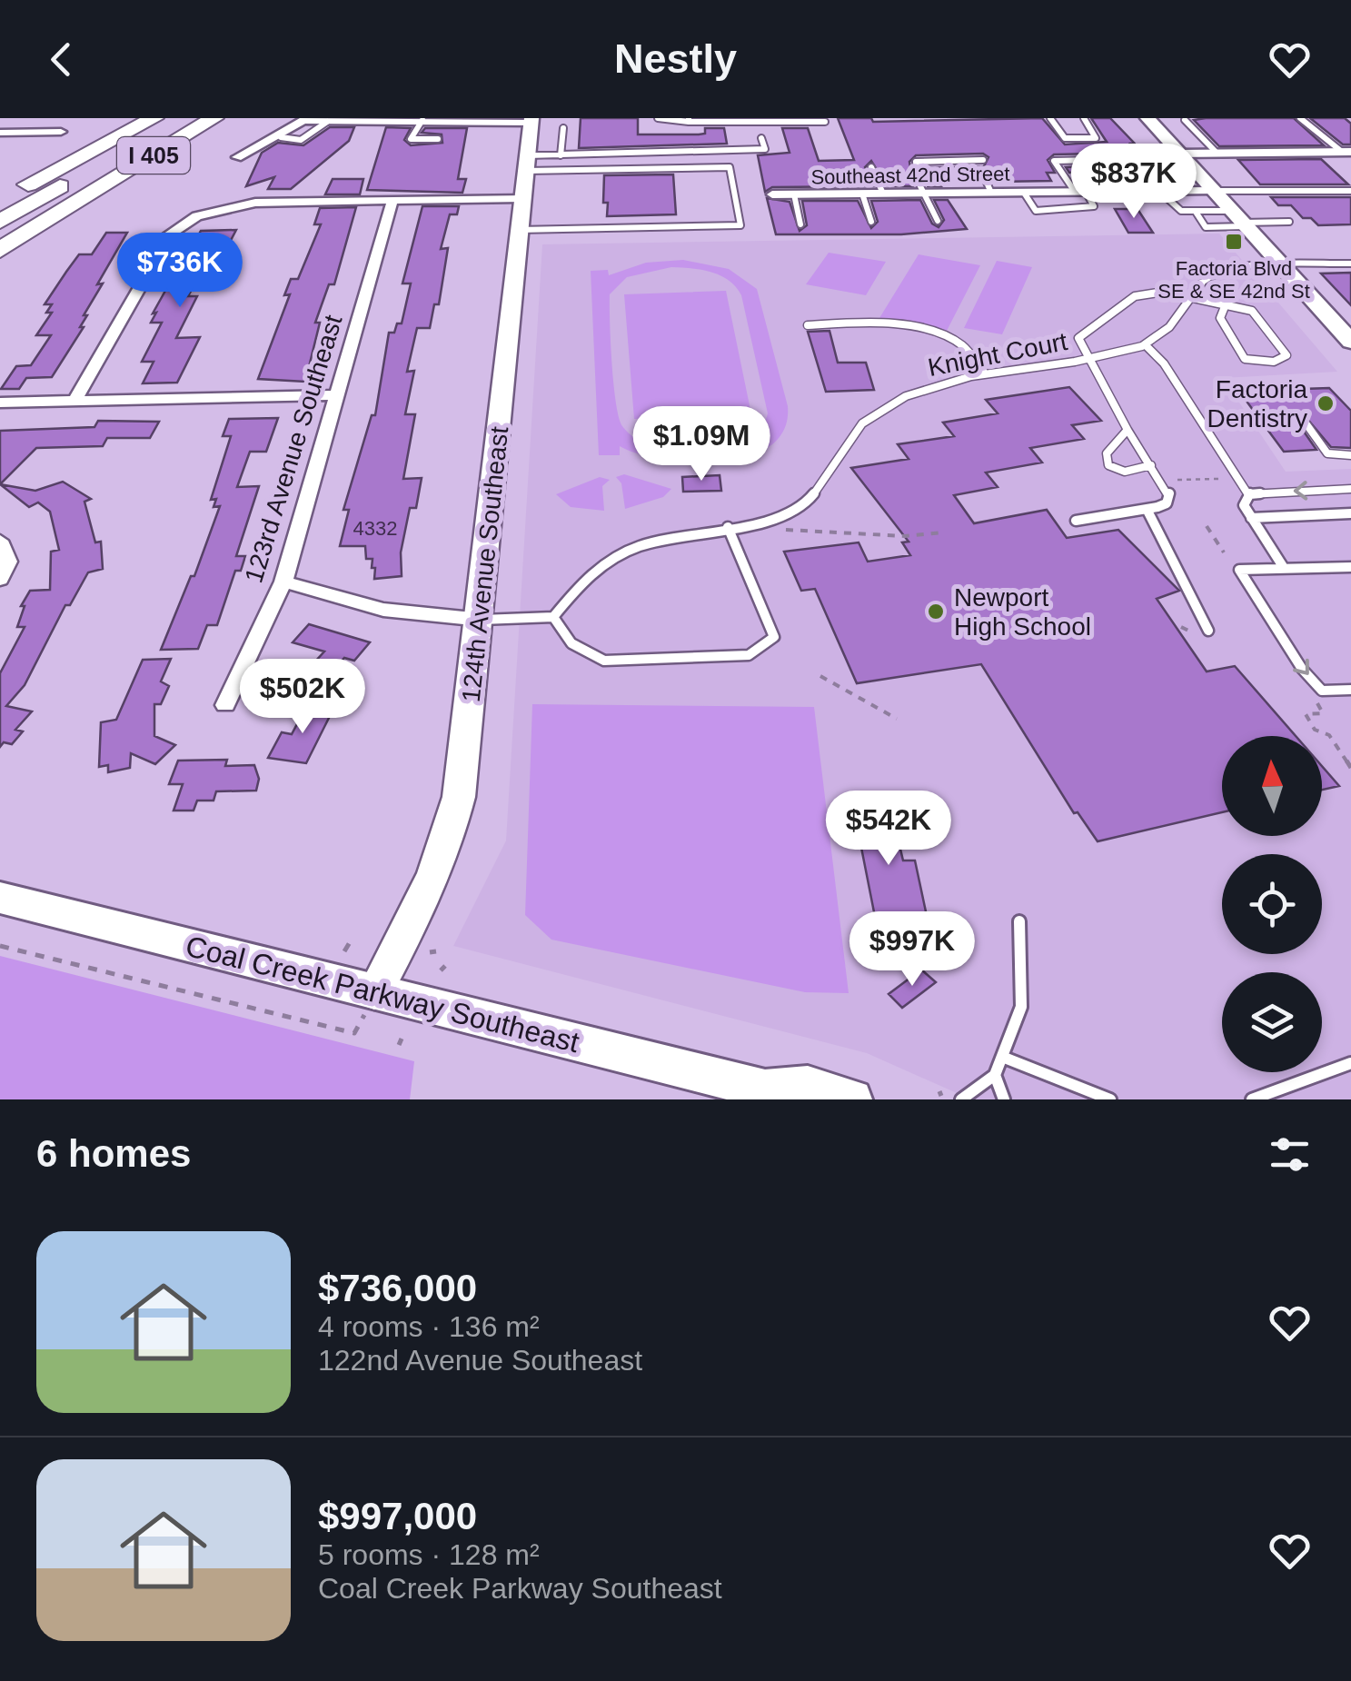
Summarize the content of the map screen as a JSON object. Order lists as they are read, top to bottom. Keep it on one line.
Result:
{"streets":{"highway":["I 405"],"main road":["Coal Creek Parkway Southeast"],"street":["Southeast 42nd Street","123rd Avenue Southeast","124th Avenue Southeast"],"lane":["Knight Court"]},"crossings":[["124th Avenue Southeast","Coal Creek Parkway Southeast"]],"places":{"transit":["Factoria Blvd SE & SE 42nd St"],"other":["Factoria Dentistry","Newport High School"]},"house_numbers":["4332"],"north":"top","page":{"header":"Nestly","price":["$837K","$736K","$1.09M","$502K","$542K","$997K"],"heading":"6 homes","list":[{"name":"$736,000","note":"4 rooms · 136 m² · 122nd Avenue Southeast"},{"name":"$997,000","note":"5 rooms · 128 m² · Coal Creek Parkway Southeast"}]}}
